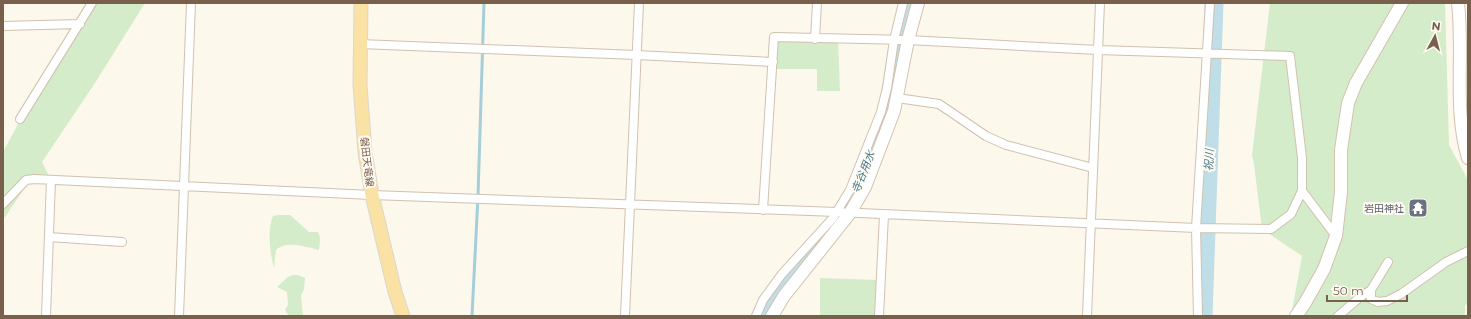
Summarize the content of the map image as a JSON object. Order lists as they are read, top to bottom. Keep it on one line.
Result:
{"streets":{"main road":["磐田天竜線"]},"water":["祝川","寺谷用水"],"places":{"temple":["岩田神社"]},"scale_bar":"50 m","north":"top"}
